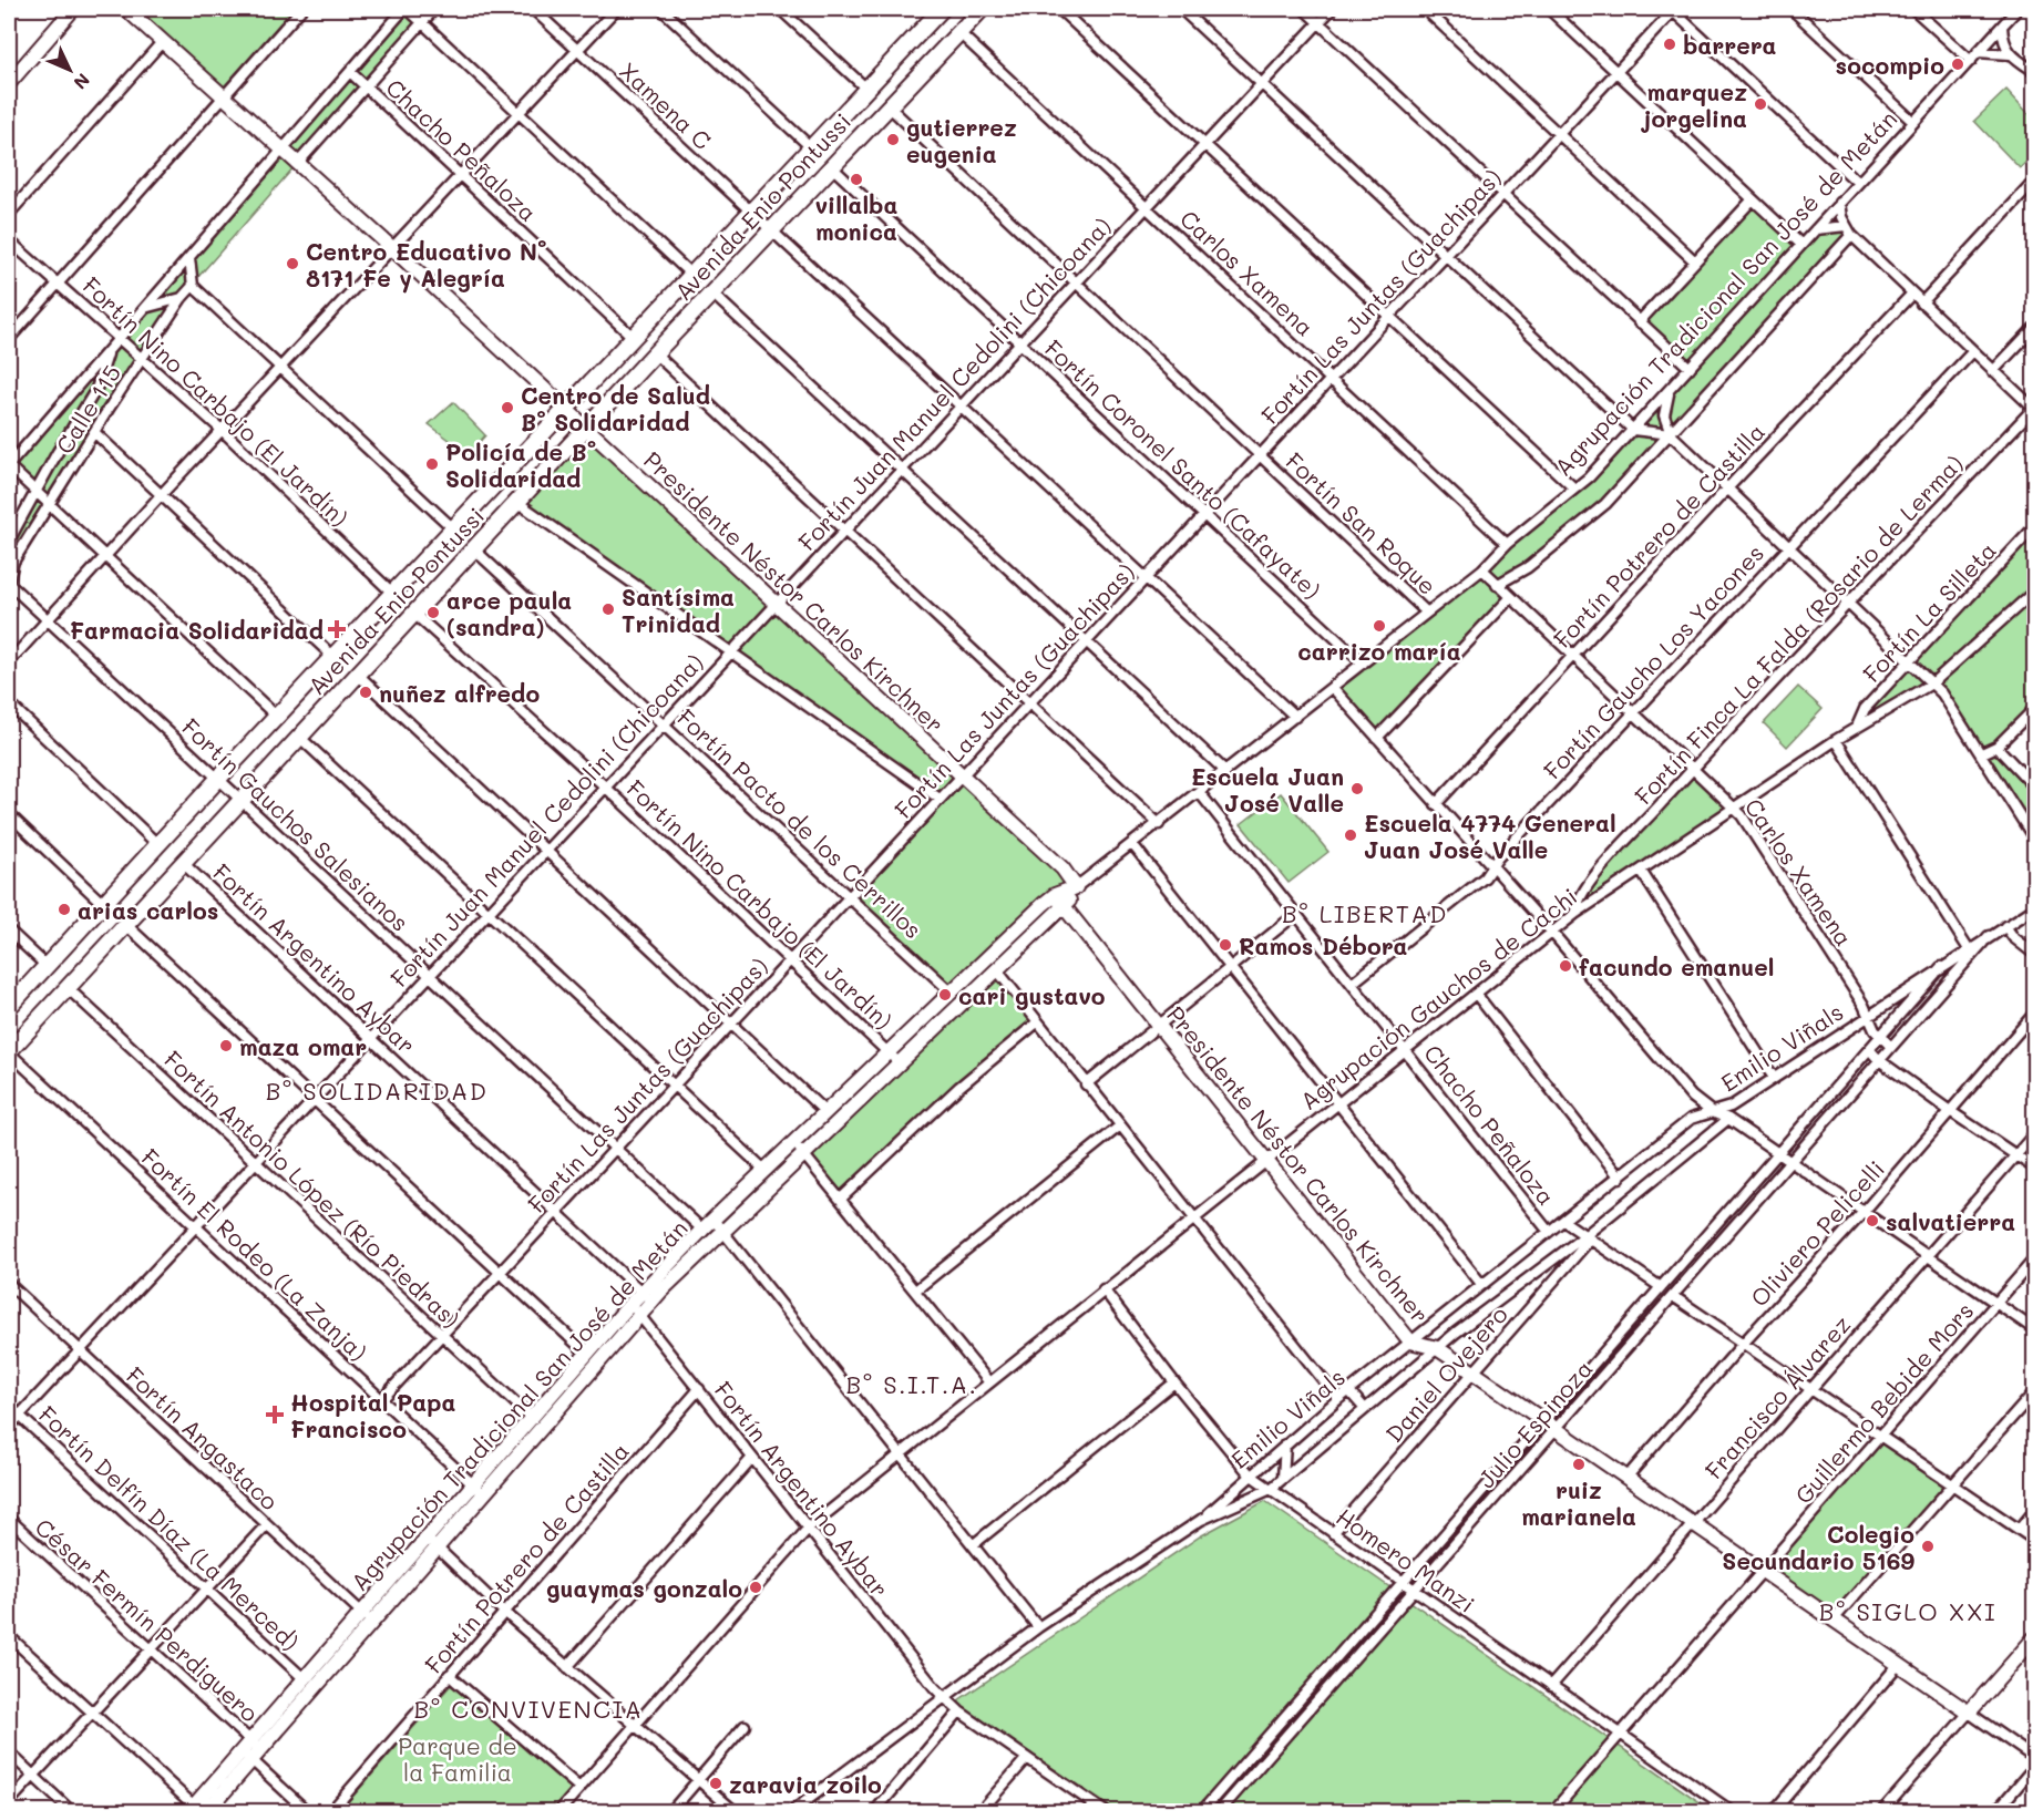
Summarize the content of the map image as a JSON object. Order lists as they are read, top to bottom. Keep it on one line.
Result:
{"streets":{"main road":["Avenida Enio Pontussi"],"street":["Xamena C","Chacho Peñaloza","Carlos Xamena","Agrupación Tradicional San José de Metán","Fortín Las Juntas (Guachipas)","Fortín Juan Manuel Cedolini (Chicoana)","Fortín Nino Carbajo (El Jardín)","Calle 115","Fortín Coronel Santo (Cafayate)","Fortín San Roque","Fortín Potrero de Castilla","Presidente Néstor Carlos Kirchner","Fortín La Silleta","Fortín Finca La Falda (Rosario de Lerma)","Fortín Gaucho Los Yacones","Fortín Pacto de los Cerrillos","Fortín Gauchos Salesianos","Fortín Argentino Aybar","Agrupación Gauchos de Cachi","Emilio Viñals","Fortín Antonio López (Río Piedras)","Oliviero Pelicelli","Fortín El Rodeo (La Zanja)","Daniel Ovejero","Francisco Álvarez","Guillermo Bebide Mors","Julio Espinoza","Fortín Angastaco","Fortín Delfín Díaz (La Merced)","Homero Manzi","César Fermín Perdiguero"]},"crossings":[["Xamena C","Avenida Enio Pontussi"],["Xamena C","Agrupación Tradicional San José de Metán"],["Xamena C","Fortín Las Juntas (Guachipas)"],["Xamena C","Fortín Juan Manuel Cedolini (Chicoana)"],["Chacho Peñaloza","Avenida Enio Pontussi"],["Chacho Peñaloza","Agrupación Tradicional San José de Metán"],["Chacho Peñaloza","Fortín Gaucho Los Yacones"],["Chacho Peñaloza","Agrupación Gauchos de Cachi"],["Chacho Peñaloza","Emilio Viñals"],["Chacho Peñaloza","Daniel Ovejero"],["Chacho Peñaloza","Julio Espinoza"],["Avenida Enio Pontussi","Carlos Xamena"],["Avenida Enio Pontussi","Fortín Nino Carbajo (El Jardín)"],["Avenida Enio Pontussi","Fortín Coronel Santo (Cafayate)"],["Avenida Enio Pontussi","Fortín San Roque"],["Avenida Enio Pontussi","Presidente Néstor Carlos Kirchner"],["Avenida Enio Pontussi","Fortín Pacto de los Cerrillos"],["Avenida Enio Pontussi","Fortín Gauchos Salesianos"],["Avenida Enio Pontussi","Fortín Argentino Aybar"],["Avenida Enio Pontussi","Fortín Antonio López (Río Piedras)"],["Avenida Enio Pontussi","Fortín El Rodeo (La Zanja)"],["Carlos Xamena","Agrupación Tradicional San José de Metán"],["Carlos Xamena","Fortín Las Juntas (Guachipas)"],["Carlos Xamena","Fortín Juan Manuel Cedolini (Chicoana)"],["Carlos Xamena","Fortín Potrero de Castilla"],["Carlos Xamena","Fortín Finca La Falda (Rosario de Lerma)"],["Carlos Xamena","Fortín Gaucho Los Yacones"],["Carlos Xamena","Agrupación Gauchos de Cachi"],["Carlos Xamena","Emilio Viñals"],["Carlos Xamena","Julio Espinoza"],["Agrupación Tradicional San José de Metán","Fortín Nino Carbajo (El Jardín)"],["Agrupación Tradicional San José de Metán","Fortín Coronel Santo (Cafayate)"],["Agrupación Tradicional San José de Metán","Fortín San Roque"],["Agrupación Tradicional San José de Metán","Presidente Néstor Carlos Kirchner"],["Agrupación Tradicional San José de Metán","Fortín Pacto de los Cerrillos"],["Agrupación Tradicional San José de Metán","Fortín Gauchos Salesianos"],["Agrupación Tradicional San José de Metán","Fortín Argentino Aybar"],["Agrupación Tradicional San José de Metán","Fortín Antonio López (Río Piedras)"],["Agrupación Tradicional San José de Metán","Fortín El Rodeo (La Zanja)"],["Agrupación Tradicional San José de Metán","Fortín Angastaco"],["Agrupación Tradicional San José de Metán","Fortín Delfín Díaz (La Merced)"],["Agrupación Tradicional San José de Metán","César Fermín Perdiguero"],["Fortín Las Juntas (Guachipas)","Fortín Nino Carbajo (El Jardín)"],["Fortín Las Juntas (Guachipas)","Fortín Coronel Santo (Cafayate)"],["Fortín Las Juntas (Guachipas)","Fortín San Roque"],["Fortín Las Juntas (Guachipas)","Presidente Néstor Carlos Kirchner"],["Fortín Las Juntas (Guachipas)","Fortín Pacto de los Cerrillos"],["Fortín Las Juntas (Guachipas)","Fortín Gauchos Salesianos"],["Fortín Las Juntas (Guachipas)","Fortín Argentino Aybar"],["Fortín Las Juntas (Guachipas)","Fortín Antonio López (Río Piedras)"],["Fortín Las Juntas (Guachipas)","Fortín El Rodeo (La Zanja)"],["Fortín Juan Manuel Cedolini (Chicoana)","Fortín Nino Carbajo (El Jardín)"],["Fortín Juan Manuel Cedolini (Chicoana)","Fortín Coronel Santo (Cafayate)"],["Fortín Juan Manuel Cedolini (Chicoana)","Fortín San Roque"],["Fortín Juan Manuel Cedolini (Chicoana)","Presidente Néstor Carlos Kirchner"],["Fortín Juan Manuel Cedolini (Chicoana)","Fortín Pacto de los Cerrillos"],["Fortín Juan Manuel Cedolini (Chicoana)","Fortín Gauchos Salesianos"],["Fortín Juan Manuel Cedolini (Chicoana)","Fortín Argentino Aybar"],["Fortín Juan Manuel Cedolini (Chicoana)","Fortín Antonio López (Río Piedras)"],["Fortín Juan Manuel Cedolini (Chicoana)","Fortín El Rodeo (La Zanja)"],["Fortín Juan Manuel Cedolini (Chicoana)","Fortín Angastaco"],["Fortín Juan Manuel Cedolini (Chicoana)","Fortín Delfín Díaz (La Merced)"],["Fortín Nino Carbajo (El Jardín)","Calle 115"],["Calle 115","Fortín Gauchos Salesianos"],["Fortín Potrero de Castilla","Fortín Argentino Aybar"],["Presidente Néstor Carlos Kirchner","Agrupación Gauchos de Cachi"],["Presidente Néstor Carlos Kirchner","Emilio Viñals"],["Presidente Néstor Carlos Kirchner","Oliviero Pelicelli"],["Presidente Néstor Carlos Kirchner","Daniel Ovejero"],["Presidente Néstor Carlos Kirchner","Francisco Álvarez"],["Presidente Néstor Carlos Kirchner","Guillermo Bebide Mors"],["Presidente Néstor Carlos Kirchner","Julio Espinoza"],["Fortín La Silleta","Agrupación Gauchos de Cachi"],["Fortín Finca La Falda (Rosario de Lerma)","Agrupación Gauchos de Cachi"],["Fortín Argentino Aybar","Agrupación Gauchos de Cachi"],["Agrupación Gauchos de Cachi","Homero Manzi"],["Emilio Viñals","Daniel Ovejero"],["Emilio Viñals","Julio Espinoza"],["Emilio Viñals","Homero Manzi"],["Daniel Ovejero","Homero Manzi"],["Francisco Álvarez","Homero Manzi"],["Guillermo Bebide Mors","Homero Manzi"],["Julio Espinoza","Homero Manzi"]],"districts":["B° LIBERTAD","B° SOLIDARIDAD","B° S.I.T.A.","B° SIGLO XXI","B° CONVIVENCIA"],"parks":["Parque de la Familia"],"places":{"other":["barrera","socompio","marquez jorgelina","gutierrez eugenia","villalba monica","Centro Educativo N° 8171 Fe y Alegría","Centro de Salud B° Solidaridad","Policía de B° Solidaridad","Santísima Trinidad","arce paula (sandra)","carrizo maría","nuñez alfredo","Escuela Juan José Valle","Escuela 4774 General Juan José Valle","arias carlos","Ramos Débora","facundo emanuel","cari gustavo","maza omar","salvatierra","ruiz marianela","Colegio Secundario 5169","guaymas gonzalo","zaravia zoilo"],"health":["Farmacia Solidaridad","Hospital Papa Francisco"]},"north":"bottom right"}
